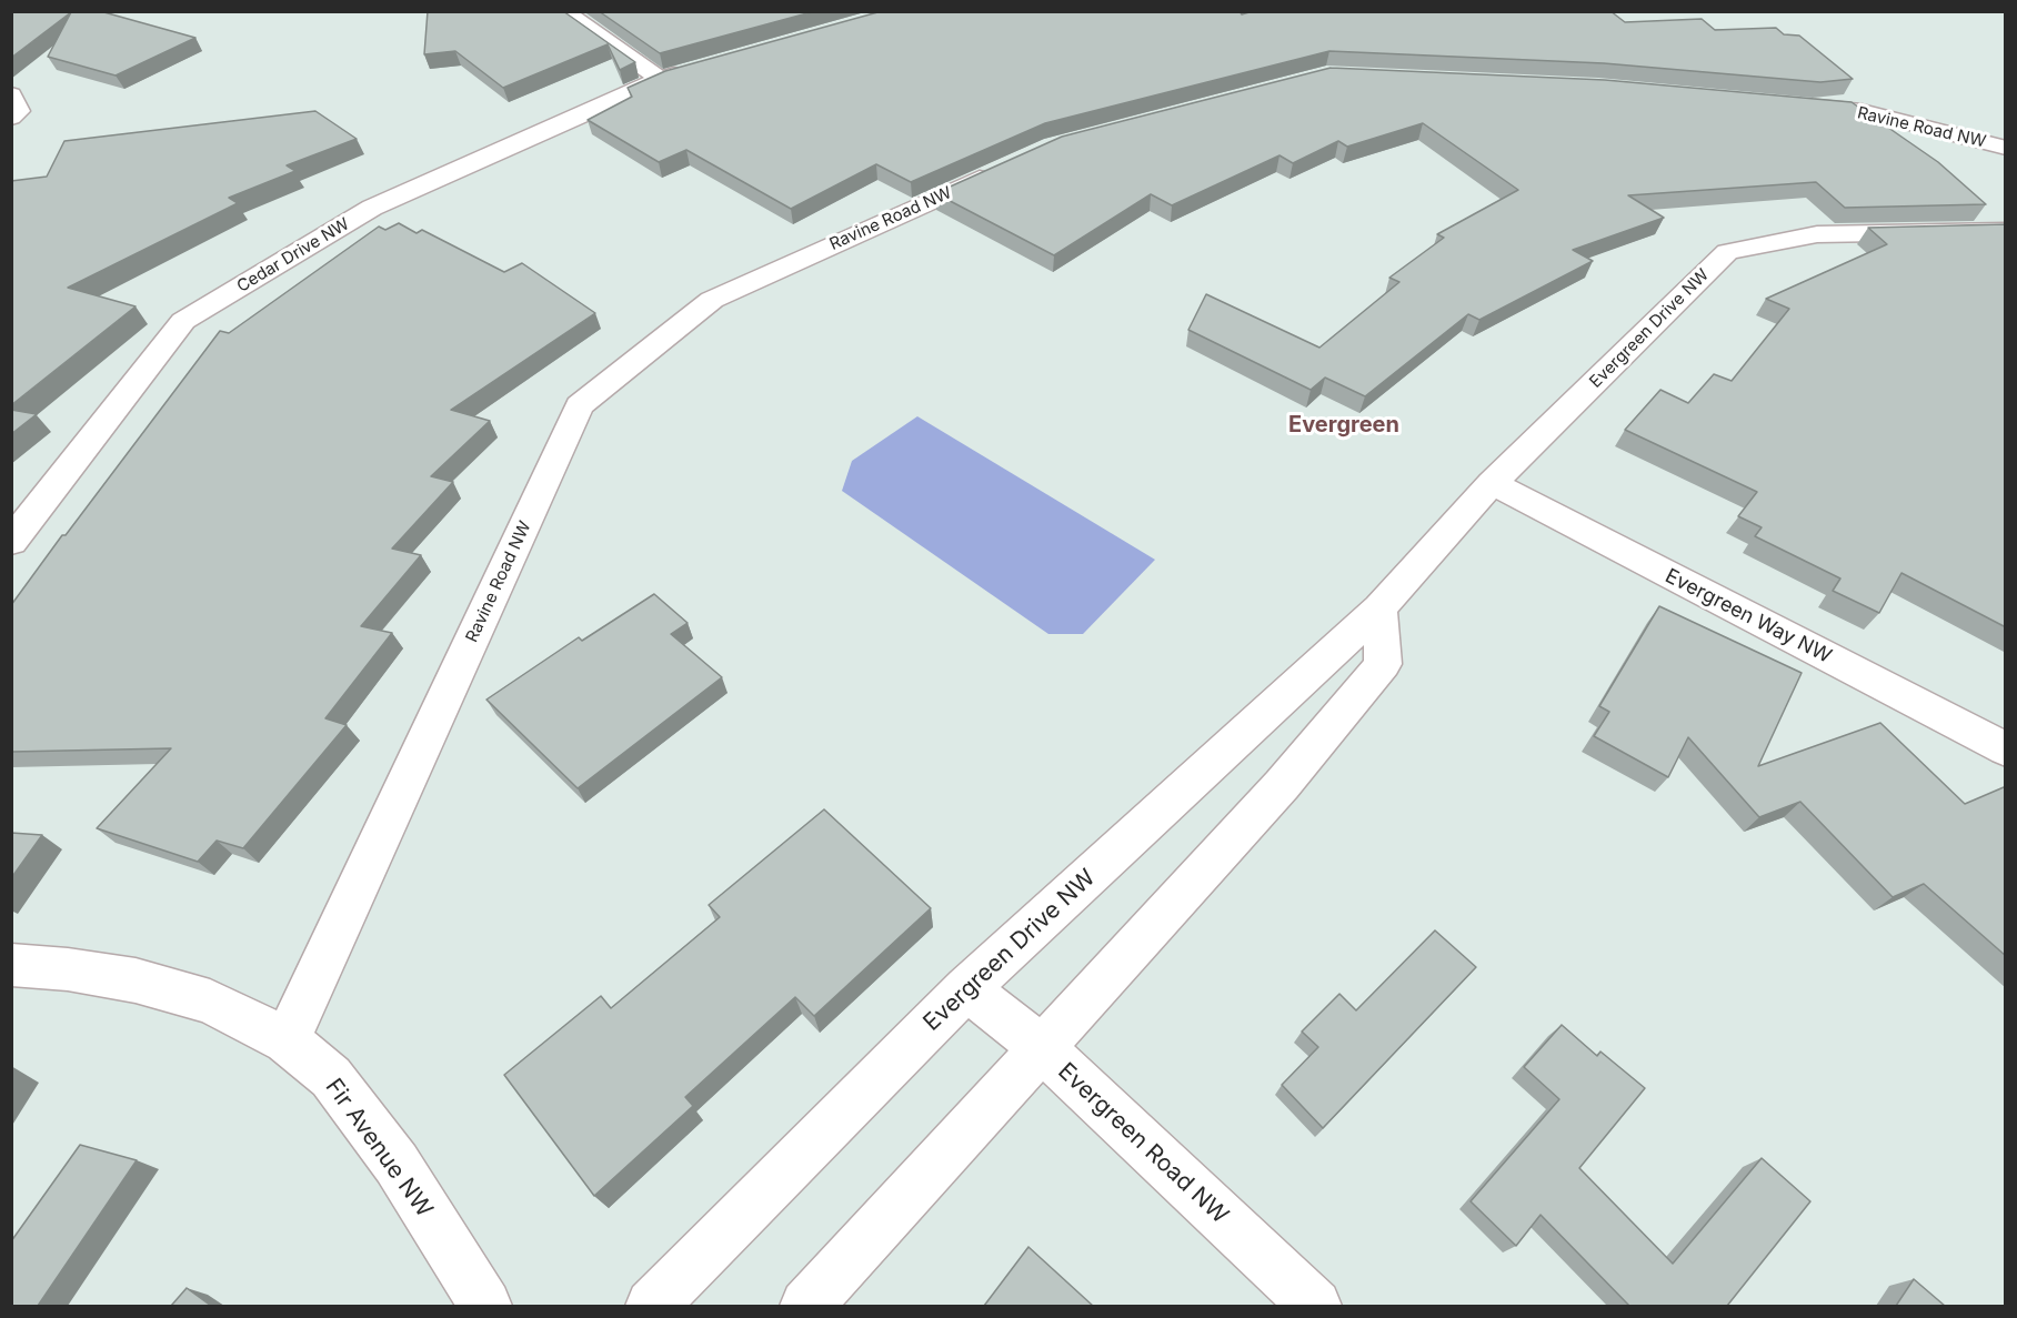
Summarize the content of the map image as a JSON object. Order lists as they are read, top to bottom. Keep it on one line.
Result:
{"streets":{"street":["Ravine Road NW","Cedar Drive NW","Evergreen Drive NW","Evergreen Way NW","Evergreen Road NW","Fir Avenue NW"]},"crossings":[["Ravine Road NW","Fir Avenue NW"],["Evergreen Drive NW","Evergreen Way NW"],["Evergreen Drive NW","Evergreen Road NW"]],"districts":["Evergreen"]}
